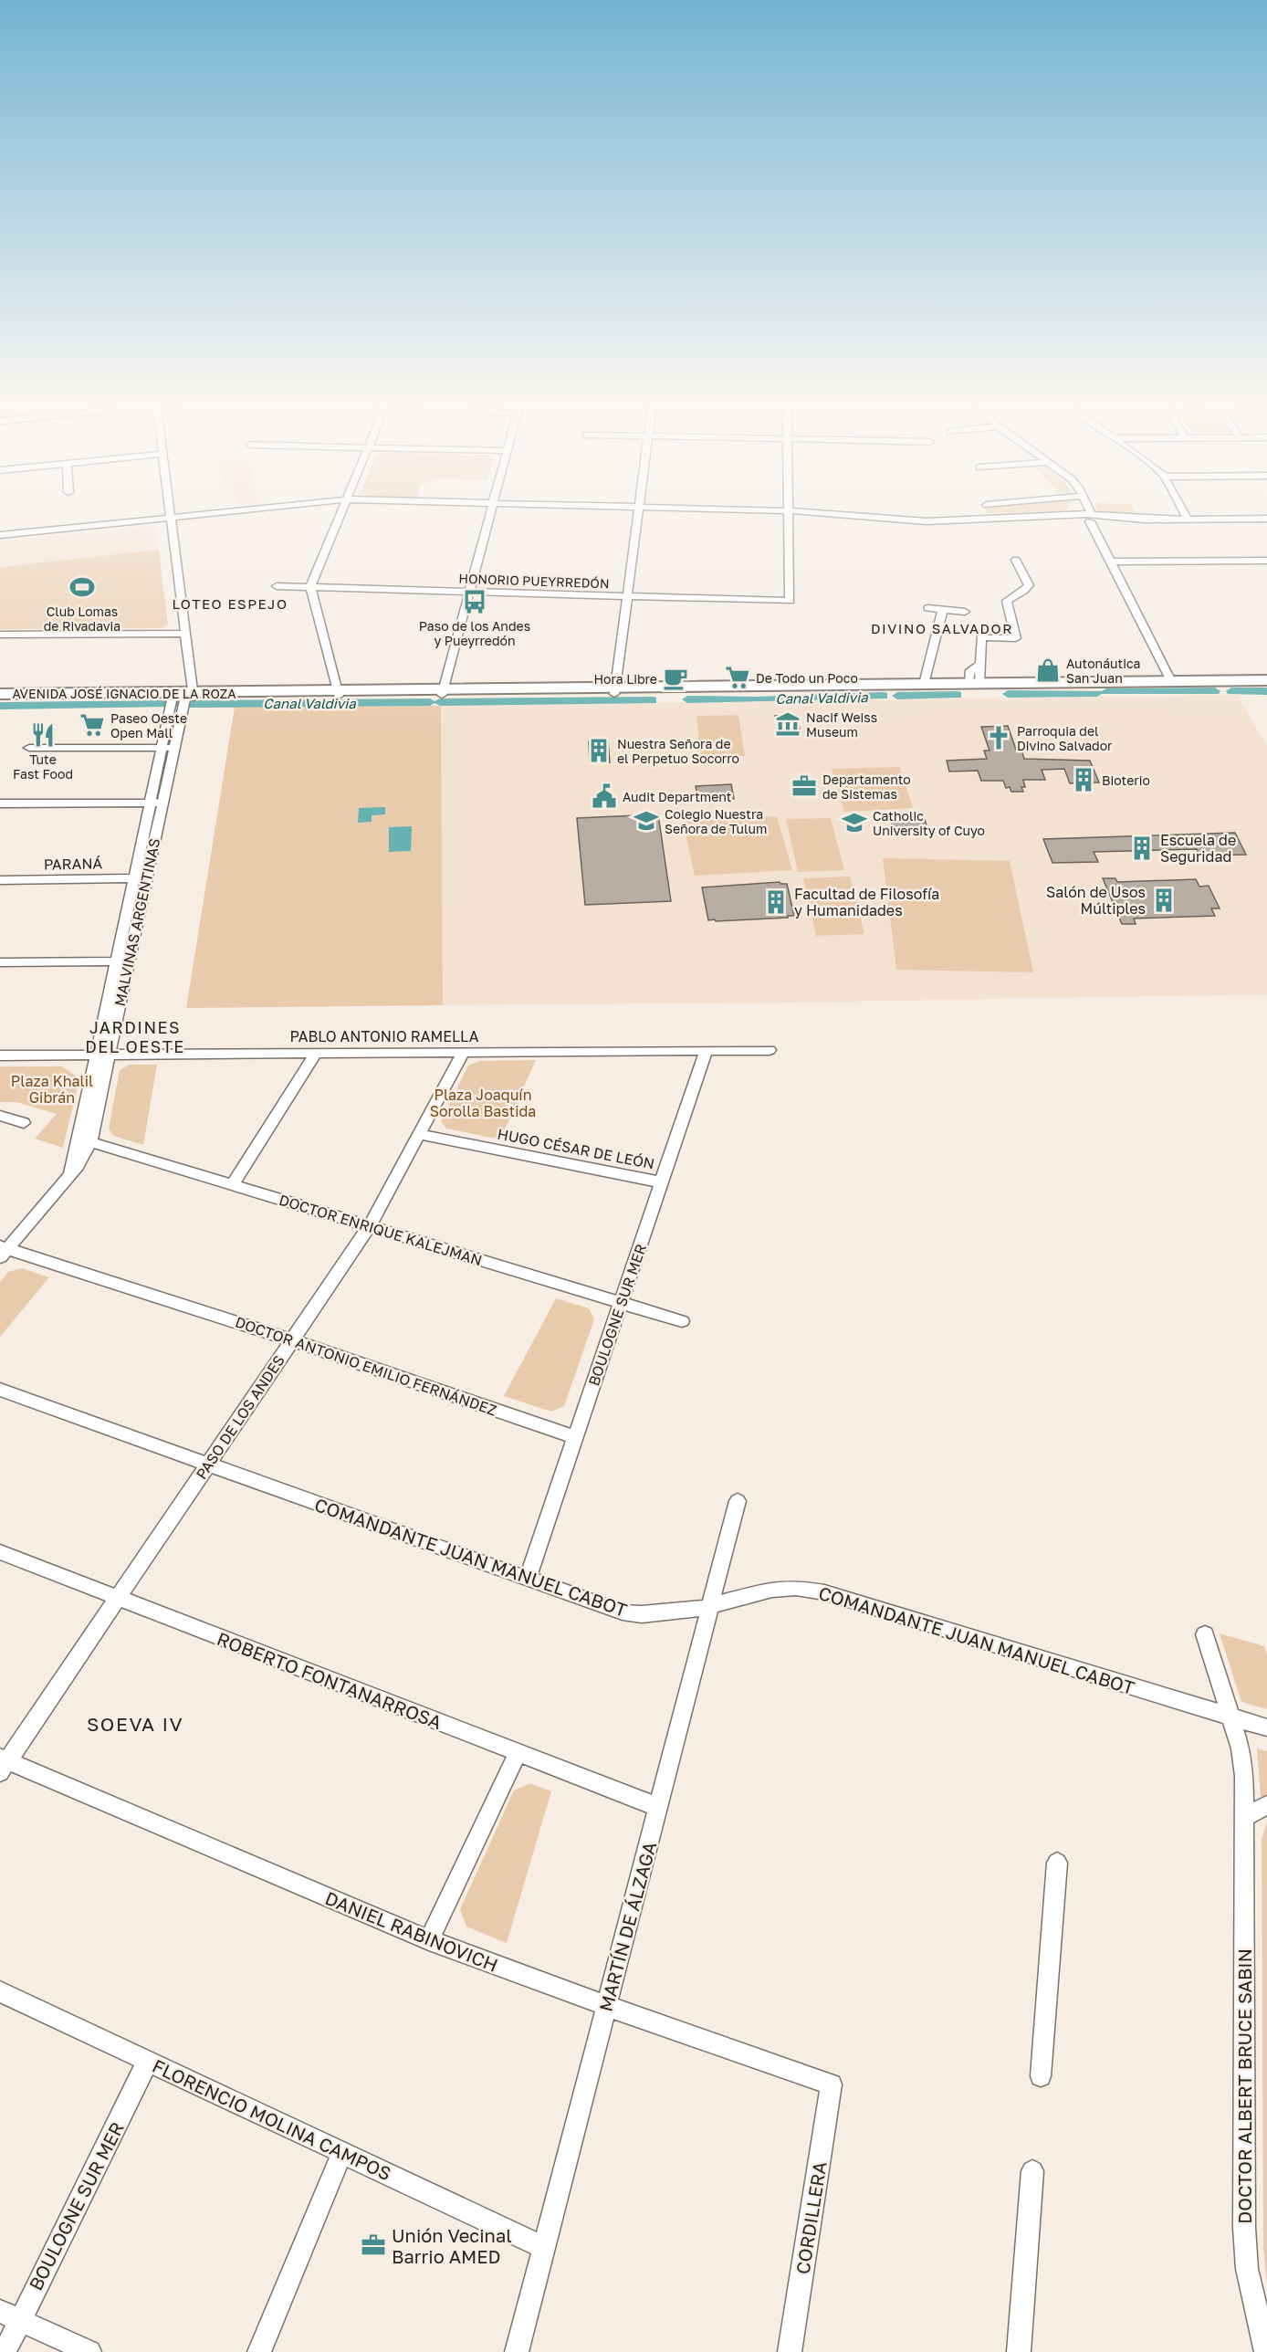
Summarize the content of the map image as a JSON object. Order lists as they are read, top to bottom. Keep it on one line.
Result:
{"streets":{"main road":["AVENIDA JOSÉ IGNACIO DE LA ROZA"],"street":["HONORIO PUEYRREDÓN","PARANÁ","MALVINAS ARGENTINAS","PABLO ANTONIO RAMELLA","HUGO CÉSAR DE LEÓN","DOCTOR ENRIQUE KALEJMAN","BOULOGNE SUR MER","DOCTOR ANTONIO EMILIO FERNÁNDEZ","PASO DE LOS ANDES","COMANDANTE JUAN MANUEL CABOT","ROBERTO FONTANARROSA","MARTÍN DE ÁLZAGA","DANIEL RABINOVICH","DOCTOR ALBERT BRUCE SABIN","FLORENCIO MOLINA CAMPOS","CORDILLERA"]},"crossings":[["AVENIDA JOSÉ IGNACIO DE LA ROZA","MALVINAS ARGENTINAS"],["PARANÁ","MALVINAS ARGENTINAS"],["MALVINAS ARGENTINAS","PABLO ANTONIO RAMELLA"],["MALVINAS ARGENTINAS","DOCTOR ENRIQUE KALEJMAN"],["MALVINAS ARGENTINAS","DOCTOR ANTONIO EMILIO FERNÁNDEZ"],["PABLO ANTONIO RAMELLA","BOULOGNE SUR MER"],["PABLO ANTONIO RAMELLA","PASO DE LOS ANDES"],["HUGO CÉSAR DE LEÓN","BOULOGNE SUR MER"],["HUGO CÉSAR DE LEÓN","PASO DE LOS ANDES"],["DOCTOR ENRIQUE KALEJMAN","BOULOGNE SUR MER"],["DOCTOR ENRIQUE KALEJMAN","PASO DE LOS ANDES"],["BOULOGNE SUR MER","DOCTOR ANTONIO EMILIO FERNÁNDEZ"],["BOULOGNE SUR MER","COMANDANTE JUAN MANUEL CABOT"],["BOULOGNE SUR MER","FLORENCIO MOLINA CAMPOS"],["DOCTOR ANTONIO EMILIO FERNÁNDEZ","PASO DE LOS ANDES"],["PASO DE LOS ANDES","COMANDANTE JUAN MANUEL CABOT"],["PASO DE LOS ANDES","ROBERTO FONTANARROSA"],["PASO DE LOS ANDES","DANIEL RABINOVICH"],["COMANDANTE JUAN MANUEL CABOT","MARTÍN DE ÁLZAGA"],["COMANDANTE JUAN MANUEL CABOT","DOCTOR ALBERT BRUCE SABIN"],["ROBERTO FONTANARROSA","MARTÍN DE ÁLZAGA"],["MARTÍN DE ÁLZAGA","DANIEL RABINOVICH"],["MARTÍN DE ÁLZAGA","FLORENCIO MOLINA CAMPOS"],["DANIEL RABINOVICH","CORDILLERA"]],"districts":["LOTEO ESPEJO","DIVINO SALVADOR","JARDINES DEL OESTE","SOEVA IV"],"water":["Canal Valdivia"],"parks":["Plaza Khalil Gibrán","Plaza Joaquín Sorolla Bastida"],"places":{"sports":["Club Lomas de Rivadavia"],"bus stop":["Paso de los Andes y Pueyrredón"],"shop":["Autonáutica San Juan"],"supermarket":["De Todo un Poco","Paseo Oeste Open Mall"],"cafe":["Hora Libre"],"museum":["Nacif Weiss Museum"],"restaurant":["Tute Fast Food"],"church":["Parroquia del Divino Salvador"],"building":["Nuestra Señora de el Perpetuo Socorro","Bioterio","Escuela de Seguridad","Salón de Usos Múltiples","Facultad de Filosofía y Humanidades"],"office":["Departamento de Sistemas","Unión Vecinal Barrio AMED"],"public building":["Audit Department"],"school or university":["Colegio Nuestra Señora de Tulum","Catholic University of Cuyo"]}}
